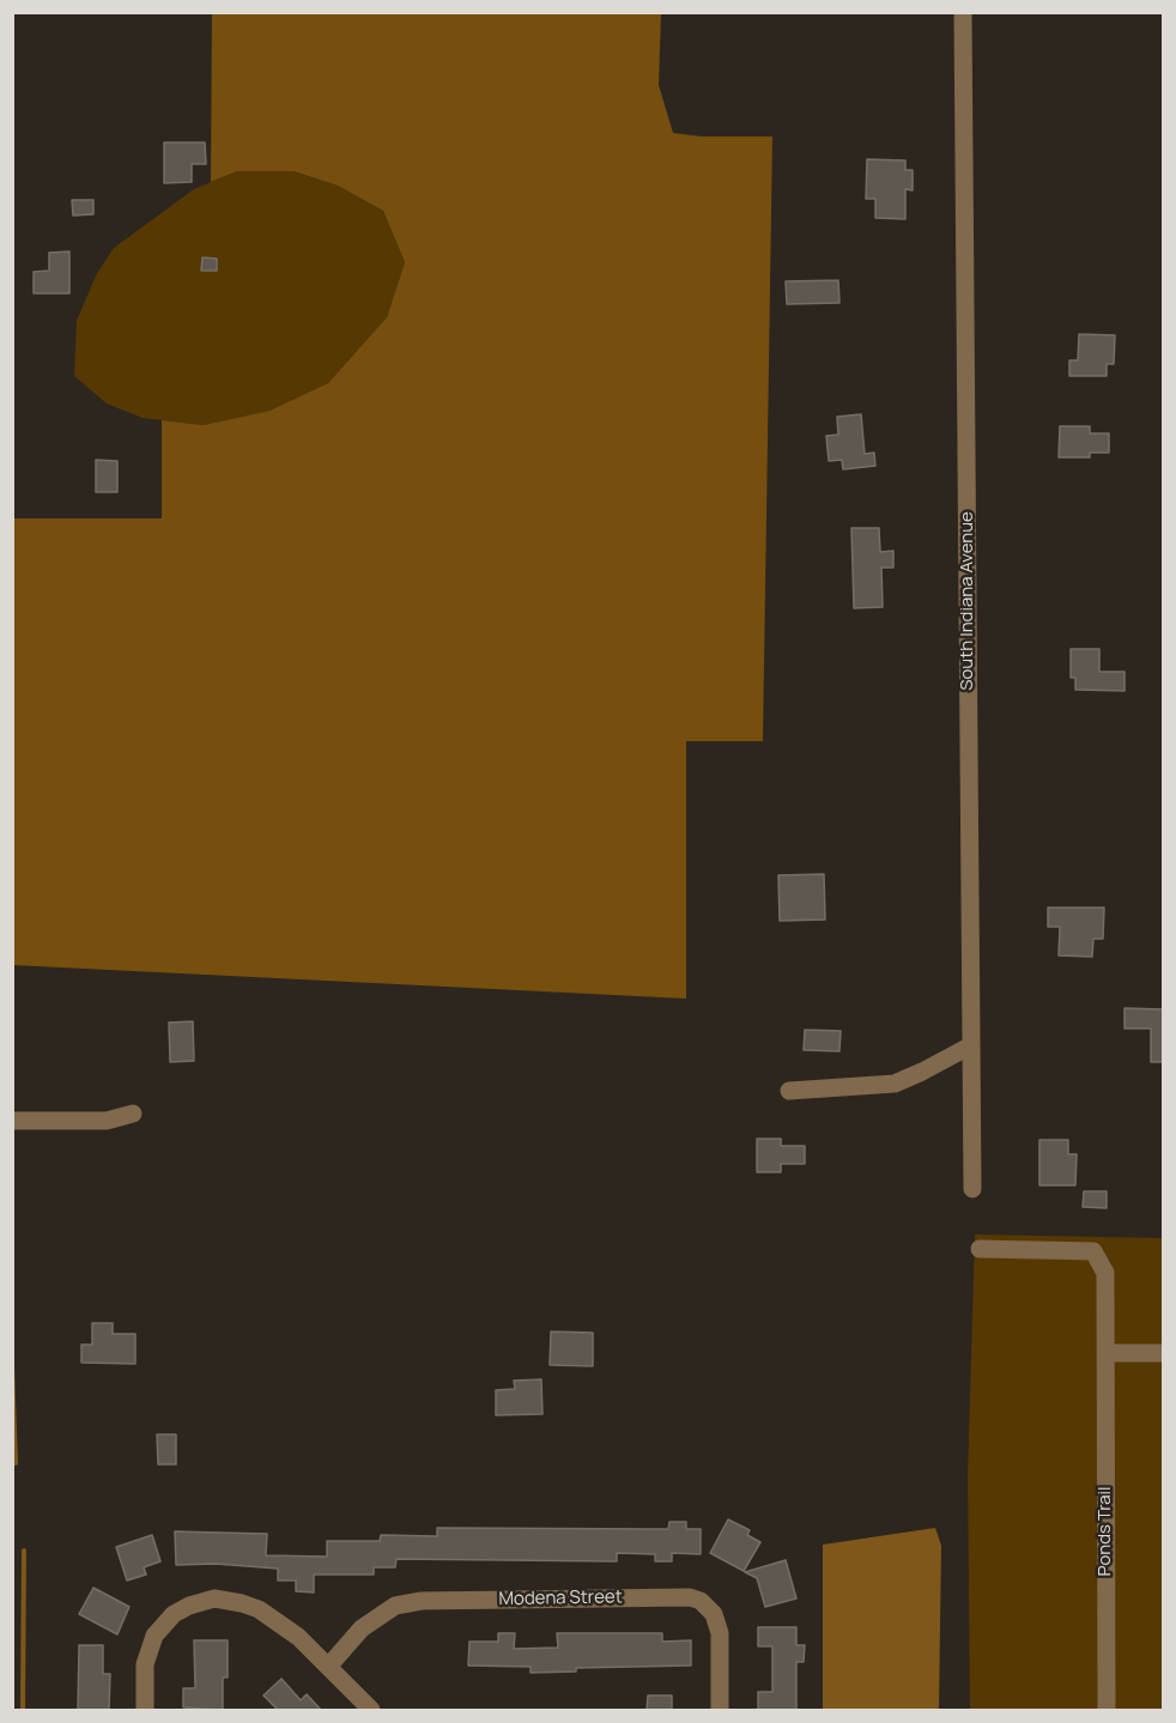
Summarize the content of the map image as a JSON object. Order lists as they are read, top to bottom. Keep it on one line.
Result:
{"streets":{"street":["South Indiana Avenue","Ponds Trail","Modena Street"]}}
